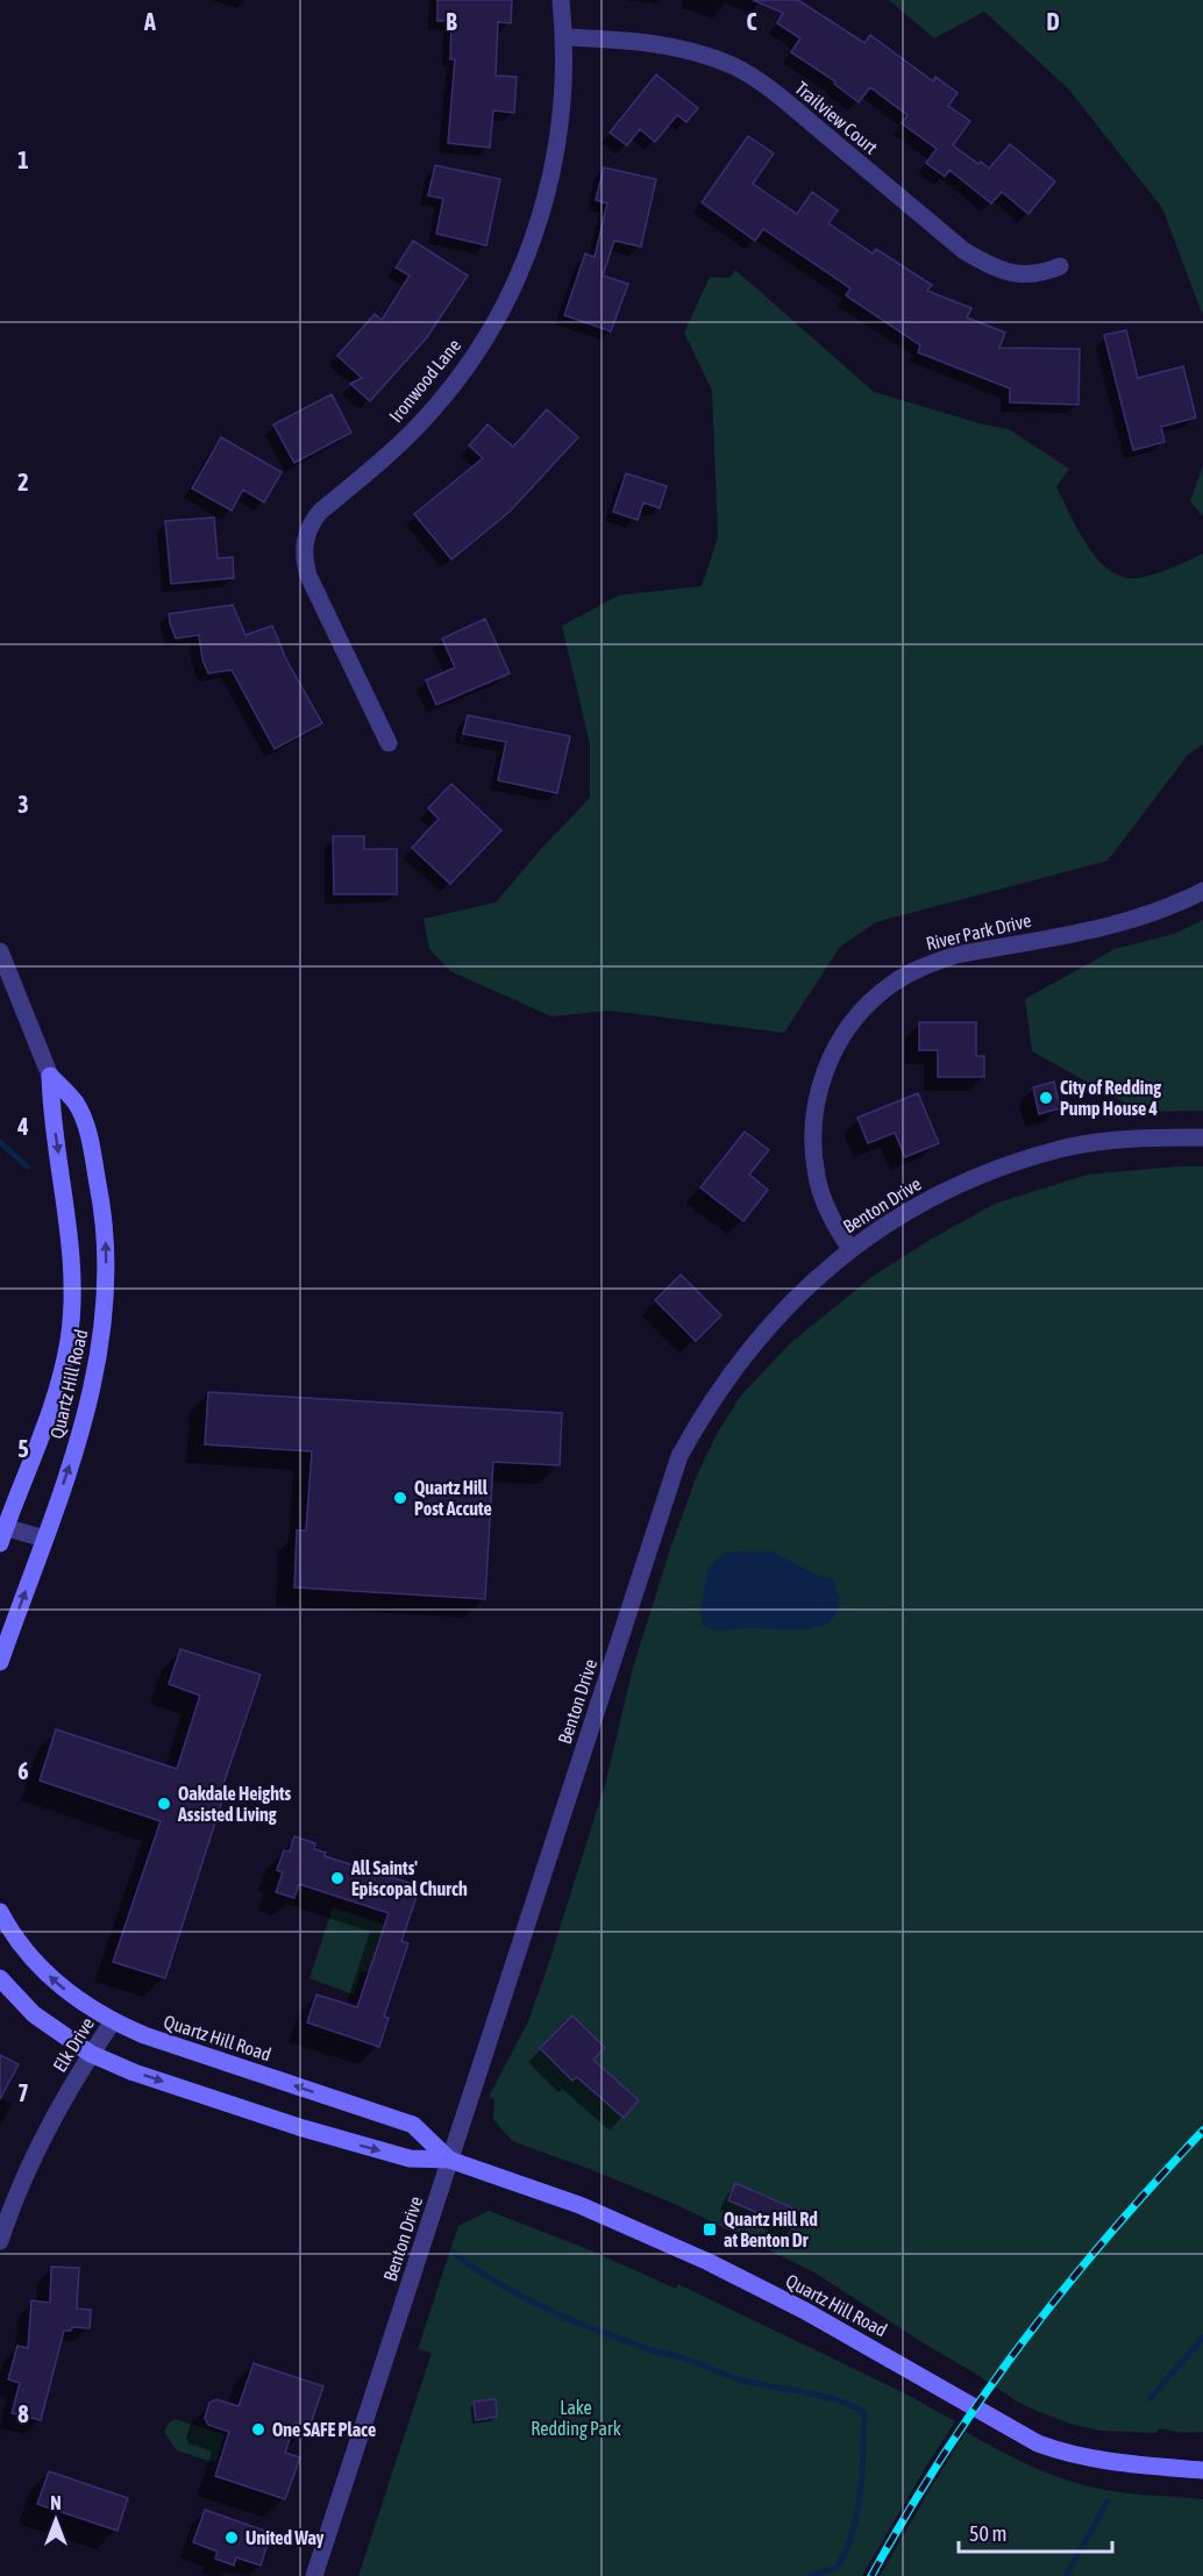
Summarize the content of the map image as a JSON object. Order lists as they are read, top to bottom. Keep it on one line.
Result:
{"streets":{"main road":["Quartz Hill Road"],"street":["Trailview Court","Ironwood Lane","River Park Drive","Benton Drive","Elk Drive"]},"crossings":[["Trailview Court","Ironwood Lane"],["River Park Drive","Benton Drive"],["Benton Drive","Quartz Hill Road"],["Quartz Hill Road","Elk Drive"]],"parks":["Lake Redding Park"],"places":{"other":["City of Redding Pump House 4","Quartz Hill Post Accute","Oakdale Heights Assisted Living","All Saints' Episcopal Church","One SAFE Place","United Way"],"transit":["Quartz Hill Rd at Benton Dr"]},"scale_bar":"50 m","north":"top","grid":{"columns":["A","B","C","D"],"rows":["1","2","3","4","5","6","7","8"]}}
